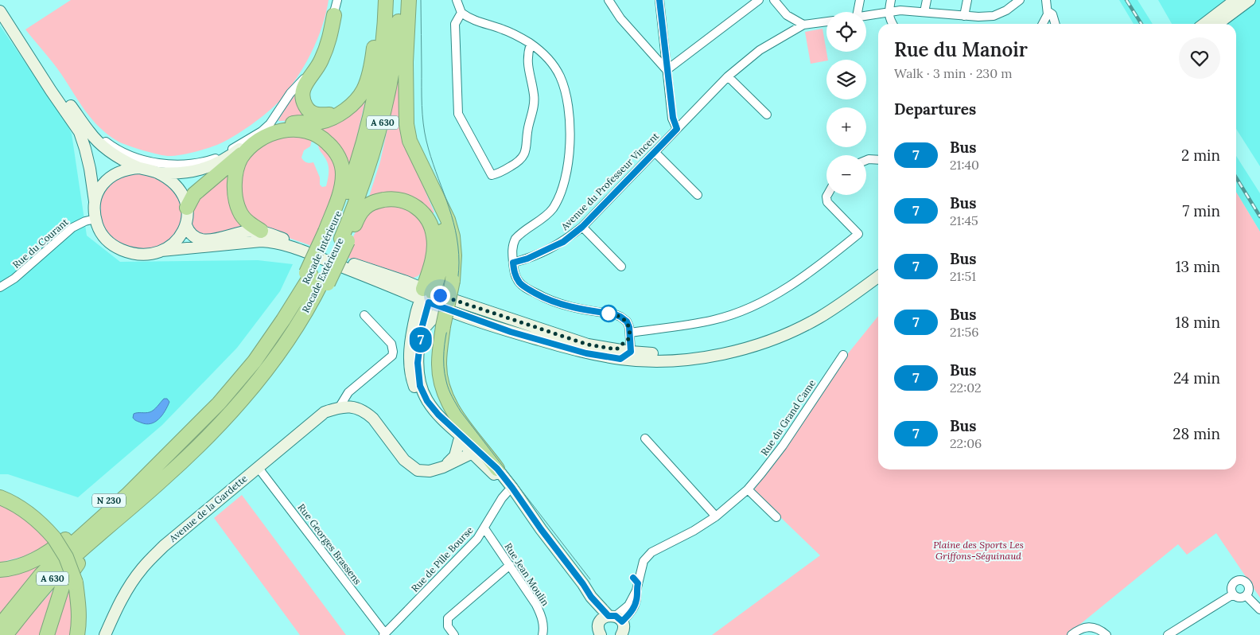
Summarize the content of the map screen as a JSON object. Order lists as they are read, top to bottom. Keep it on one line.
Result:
{"streets":{"highway":["A 630","Rocade Intérieure","Rocade Extérieure","N 230"],"main road":["Avenue de la Gardette"],"street":["Avenue du Professeur Vincent","Rue du Courant","Rue du Grand Came","Rue Georges Brassens","Rue de Pille Bourse","Rue Jean Moulin"]},"crossings":[["A 630","Rocade Intérieure"],["A 630","Rocade Extérieure"],["A 630","N 230"],["Rocade Intérieure","Rocade Extérieure"],["Rocade Intérieure","N 230"],["Avenue de la Gardette","Rue Georges Brassens"],["Rue Georges Brassens","Rue de Pille Bourse"],["Rue de Pille Bourse","Rue Jean Moulin"]],"parks":["Plaine des Sports Les Griffons-Séguinaud"],"lines":["bus line 7"],"page":{"on_map":"7","map_buttons":["+","−"],"heading":[["Rue du Manoir","Walk · 3 min · 230 m"],"Departures"],"list":[{"mark":"7","name":"Bus","note":"21:40","value":"2 min"},{"mark":"7","name":"Bus","note":"21:45","value":"7 min"},{"mark":"7","name":"Bus","note":"21:51","value":"13 min"},{"mark":"7","name":"Bus","note":"21:56","value":"18 min"},{"mark":"7","name":"Bus","note":"22:02","value":"24 min"},{"mark":"7","name":"Bus","note":"22:06","value":"28 min"}]}}
